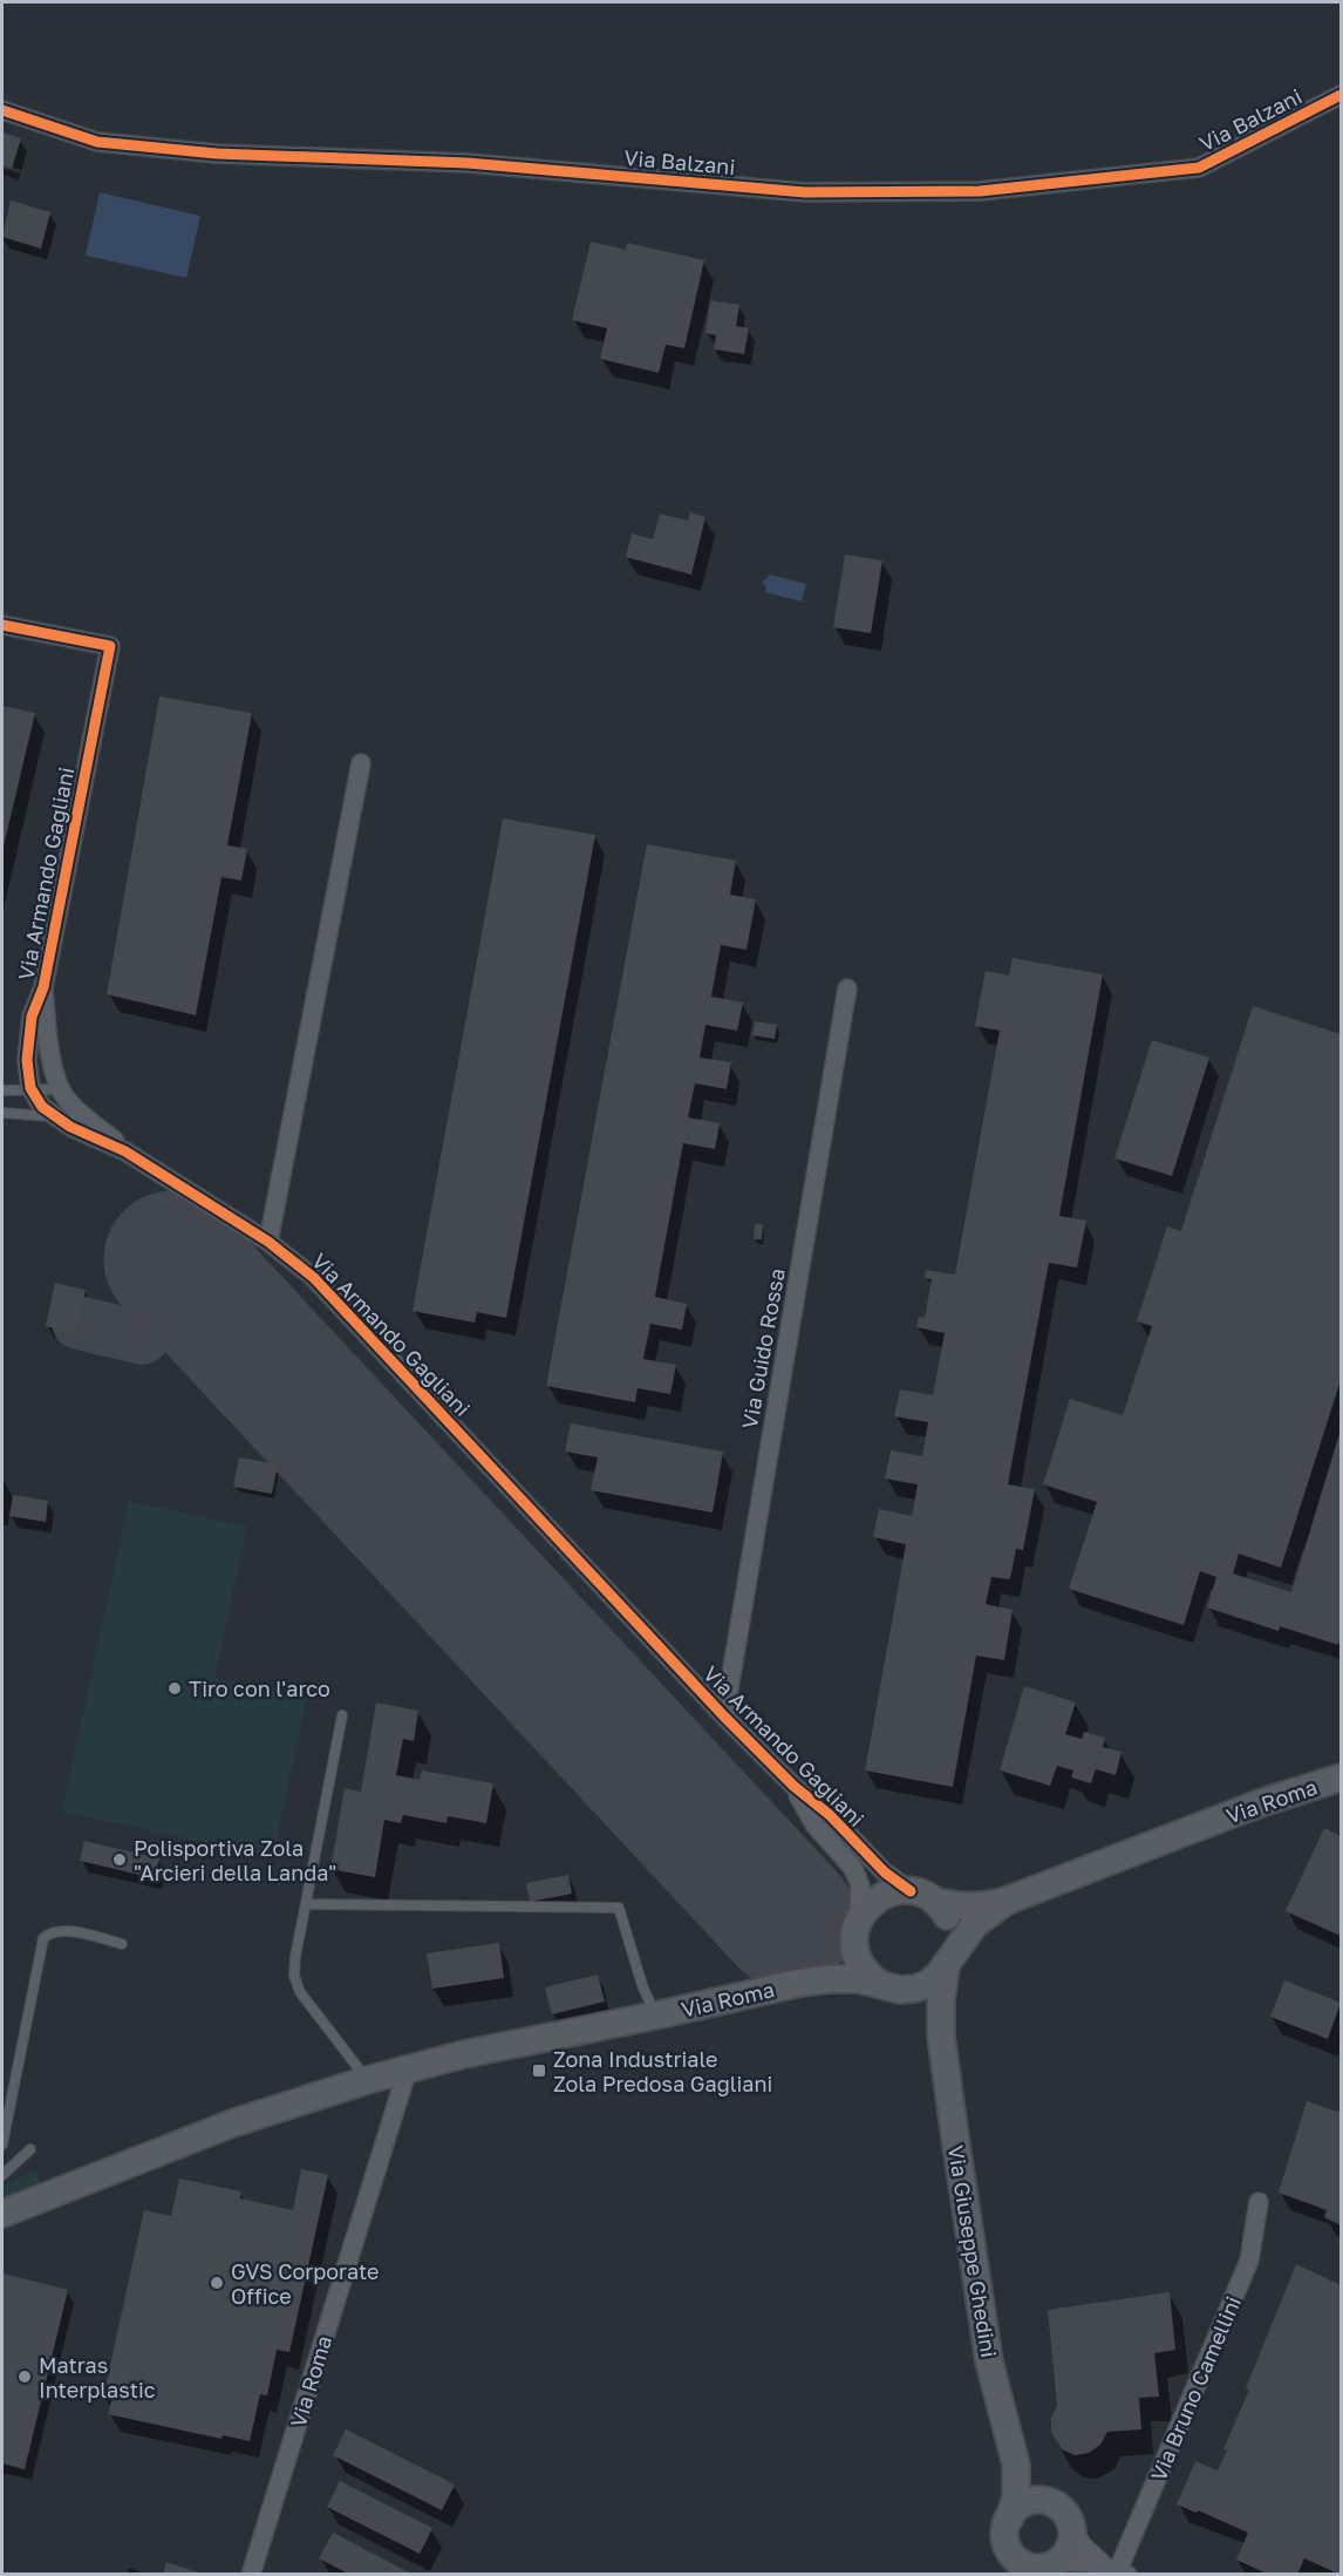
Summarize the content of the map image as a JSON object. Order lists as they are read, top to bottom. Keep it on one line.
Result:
{"streets":{"street":["Via Balzani","Via Armando Gagliani","Via Guido Rossa","Via Roma","Via Giuseppe Ghedini","Via Bruno Camellini"]},"crossings":[["Via Armando Gagliani","Via Guido Rossa"],["Via Armando Gagliani","Via Roma"],["Via Armando Gagliani","Via Giuseppe Ghedini"],["Via Roma","Via Giuseppe Ghedini"]],"places":{"other":["Tiro con l'arco","Polisportiva Zola \"Arcieri della Landa\"","GVS Corporate Office","Matras Interplastic"],"transit":["Zona Industriale Zola Predosa Gagliani"]}}
